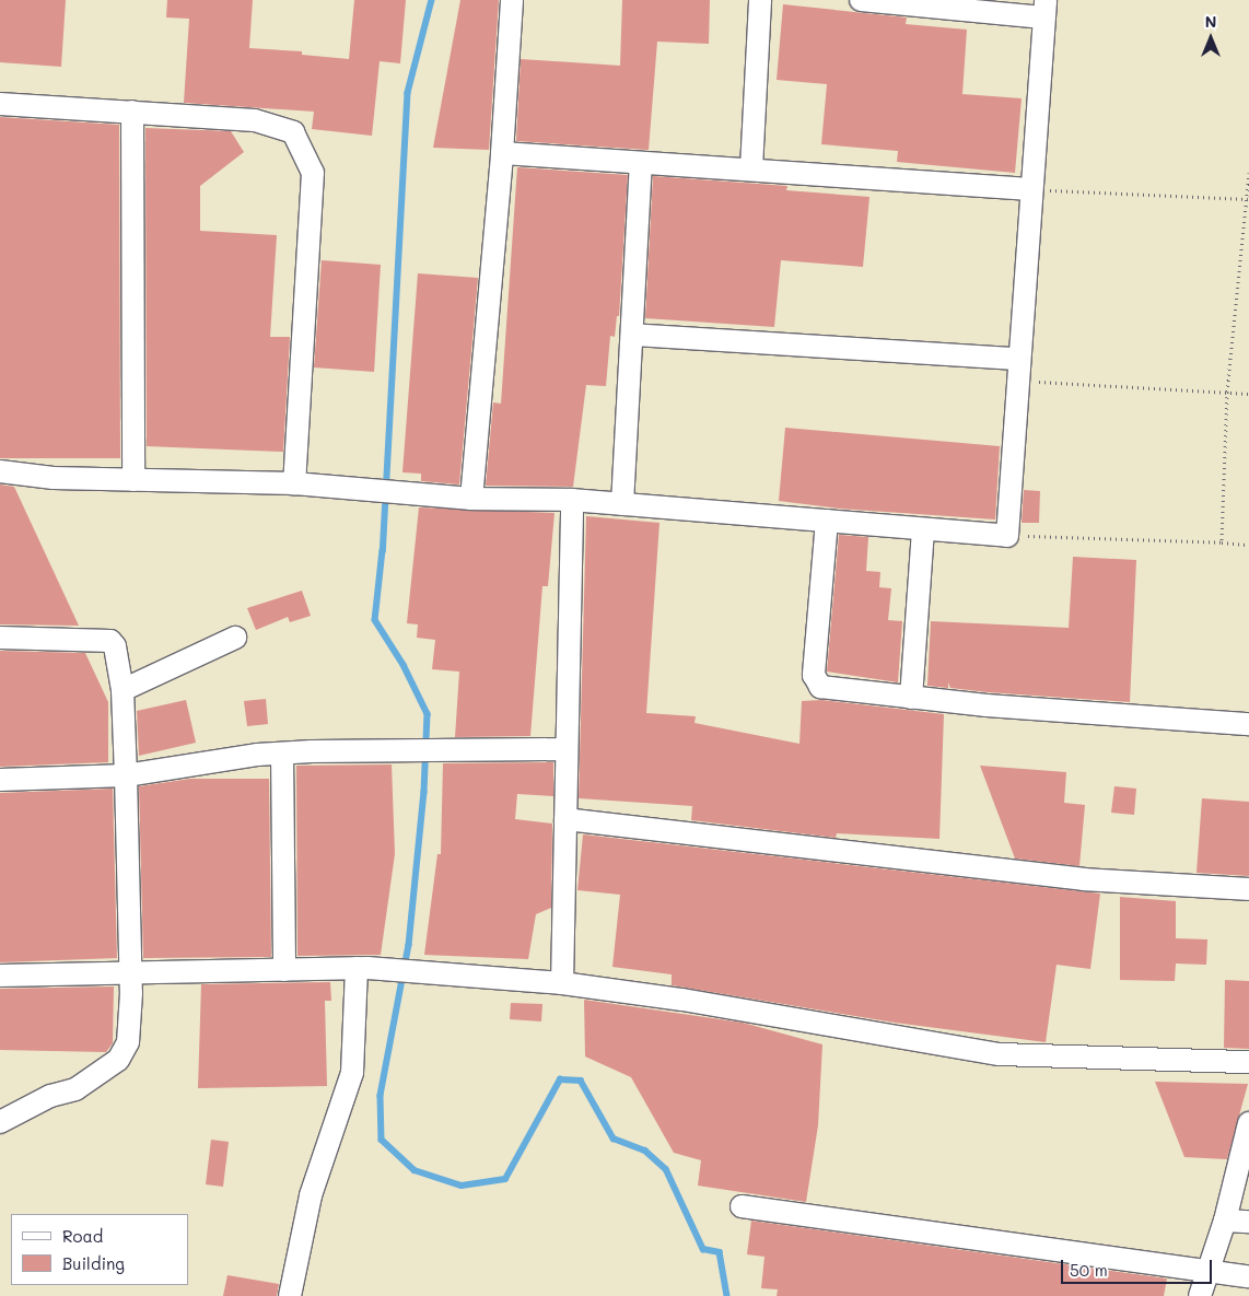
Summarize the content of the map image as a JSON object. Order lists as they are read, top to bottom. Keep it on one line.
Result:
{"legend":["Road","Building"],"scale_bar":"50 m","north":"top"}
